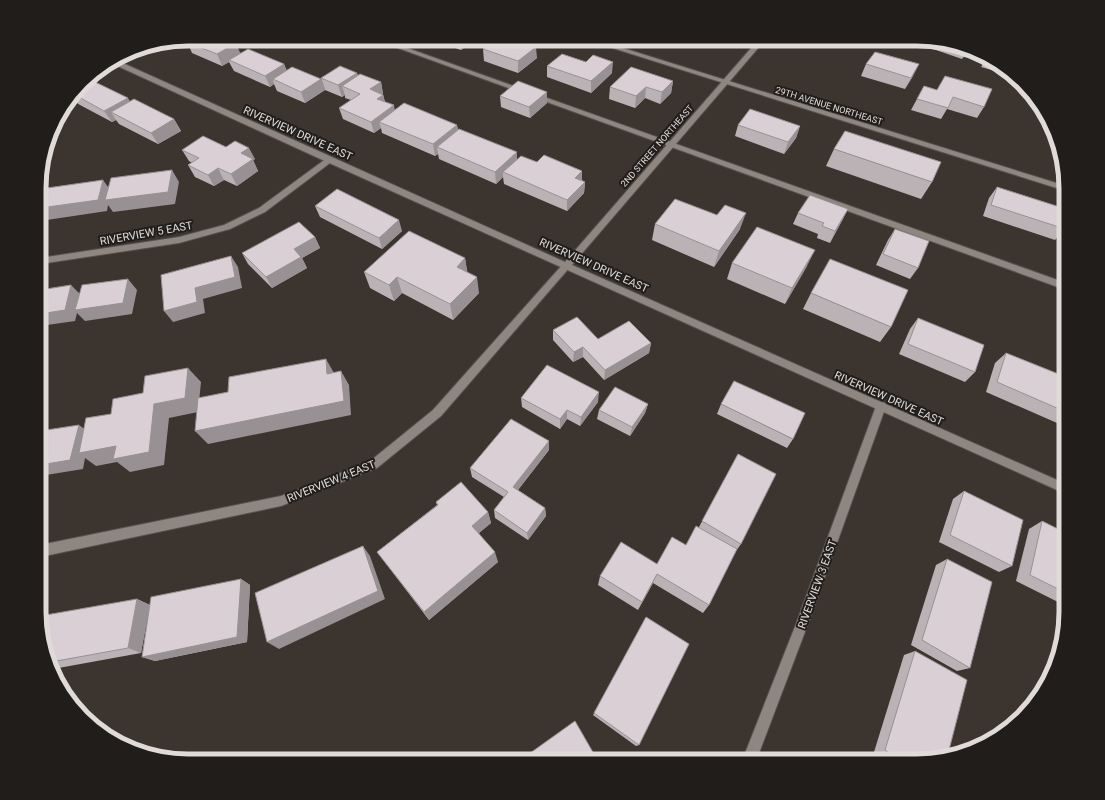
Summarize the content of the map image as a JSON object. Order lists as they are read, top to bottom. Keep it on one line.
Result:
{"streets":{"street":["29TH AVENUE NORTHEAST","RIVERVIEW DRIVE EAST","2ND STREET NORTHEAST","RIVERVIEW 5 EAST","RIVERVIEW 4 EAST","RIVERVIEW 3 EAST"]},"crossings":[["29TH AVENUE NORTHEAST","2ND STREET NORTHEAST"],["RIVERVIEW DRIVE EAST","2ND STREET NORTHEAST"],["RIVERVIEW DRIVE EAST","RIVERVIEW 5 EAST"],["RIVERVIEW DRIVE EAST","RIVERVIEW 4 EAST"],["RIVERVIEW DRIVE EAST","RIVERVIEW 3 EAST"],["2ND STREET NORTHEAST","RIVERVIEW 4 EAST"]]}
